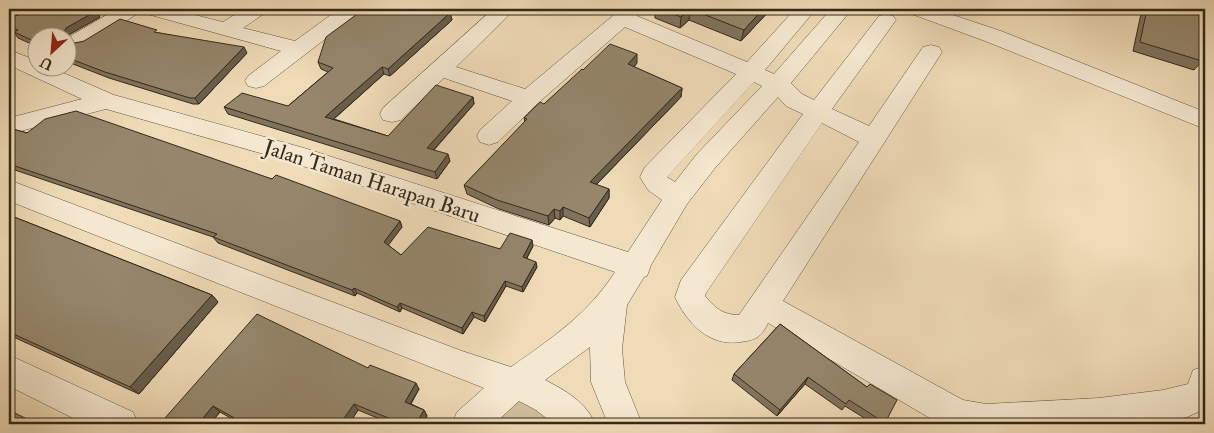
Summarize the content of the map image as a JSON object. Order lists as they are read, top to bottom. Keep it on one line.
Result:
{"streets":{"street":["Jalan Taman Harapan Baru"]},"north":"bottom left"}
